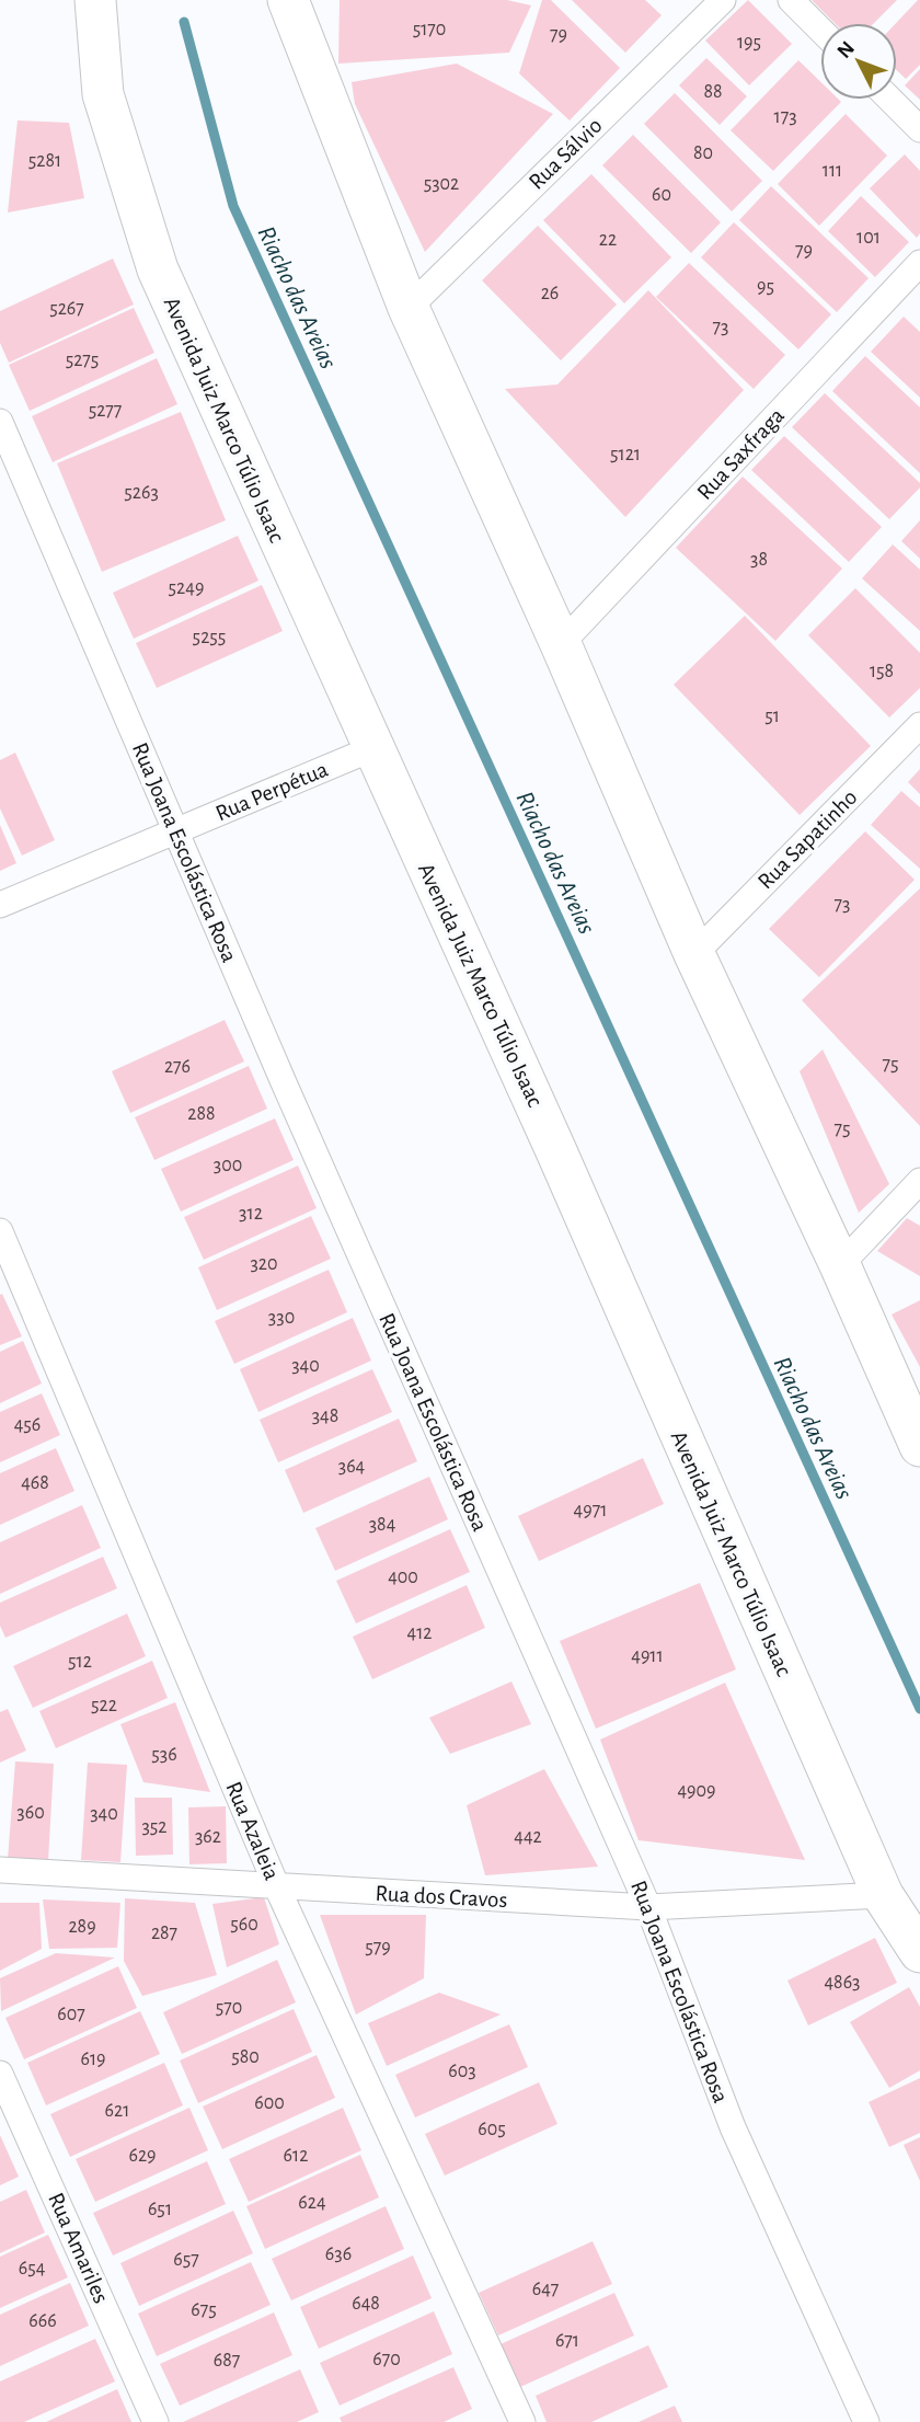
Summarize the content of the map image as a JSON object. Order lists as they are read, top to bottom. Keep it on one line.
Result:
{"streets":{"main road":["Avenida Juiz Marco Túlio Isaac"],"street":["Rua Sálvio","Rua Saxfraga","Rua Perpétua","Rua Sapatinho","Rua Joana Escolástica Rosa","Rua Azaleia","Rua dos Cravos","Rua Amariles"]},"crossings":[["Avenida Juiz Marco Túlio Isaac","Rua Perpétua"],["Avenida Juiz Marco Túlio Isaac","Rua dos Cravos"],["Rua Perpétua","Rua Joana Escolástica Rosa"],["Rua Joana Escolástica Rosa","Rua dos Cravos"],["Rua Azaleia","Rua dos Cravos"]],"water":["Riacho das Areias"],"house_numbers":["5170","79","195","88","173","80","5281","111","5302","60","101","22","79","95","26","5267","73","5275","5277","5121","5263","38","5249","5255","158","51","73","75","276","288","75","300","312","320","330","340","348","456","364","468","4971","384","400","412","4911","512","522","536","4909","360","340","352","362","442","560","289","287","579","4863","570","607","580","619","603","600","621","605","629","612","624","651","636","657","654","647","648","675","666","671","670","687"],"north":"top left"}
